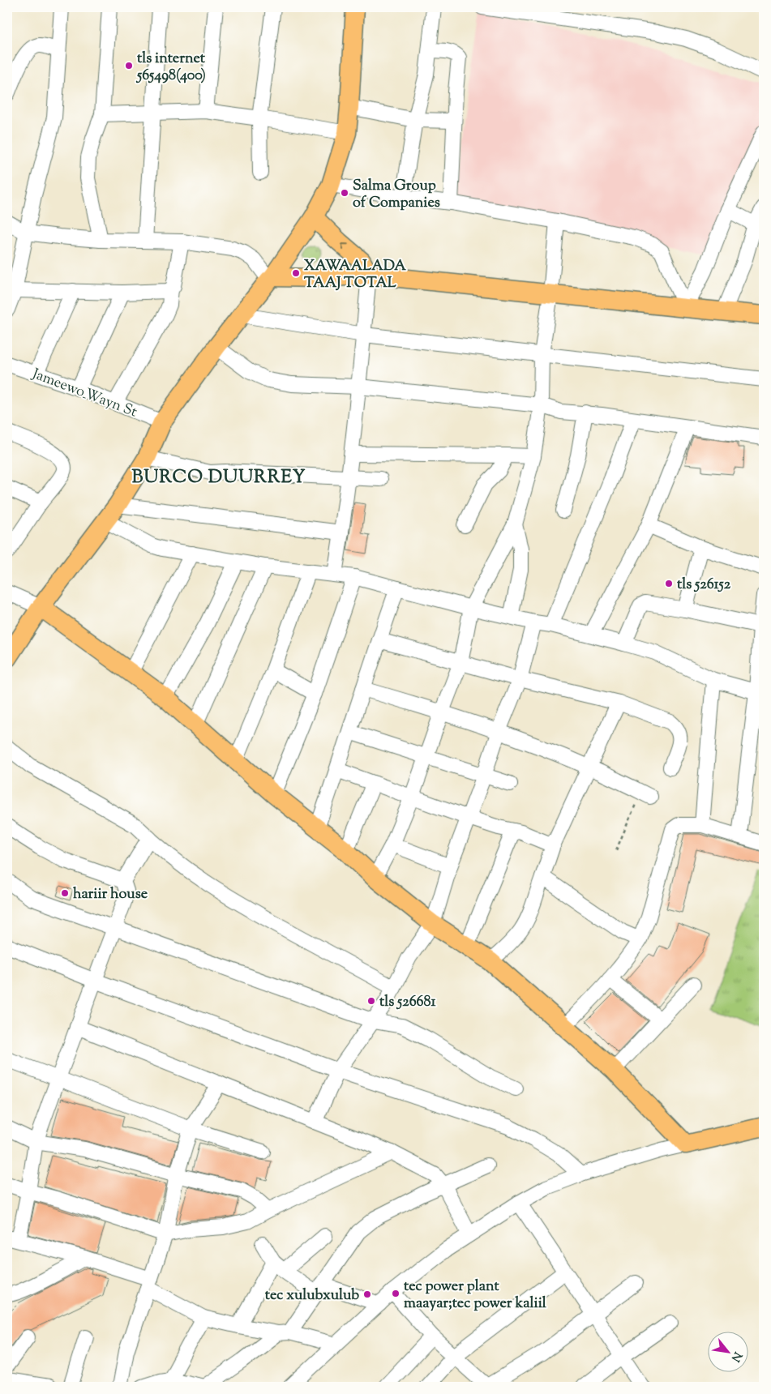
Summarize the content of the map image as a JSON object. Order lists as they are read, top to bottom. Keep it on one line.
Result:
{"streets":{"street":["Jameewo_Wayn St"]},"districts":["BURCO DUURREY"],"places":["tls internet 565498(400)","Salma Group of Companies","XAWAALADA TAAJ TOTAL","tls 526152","hariir house","tls 526681","tec power plant maayar;tec power kaliil","tec xulubxulub"],"north":"bottom right"}
